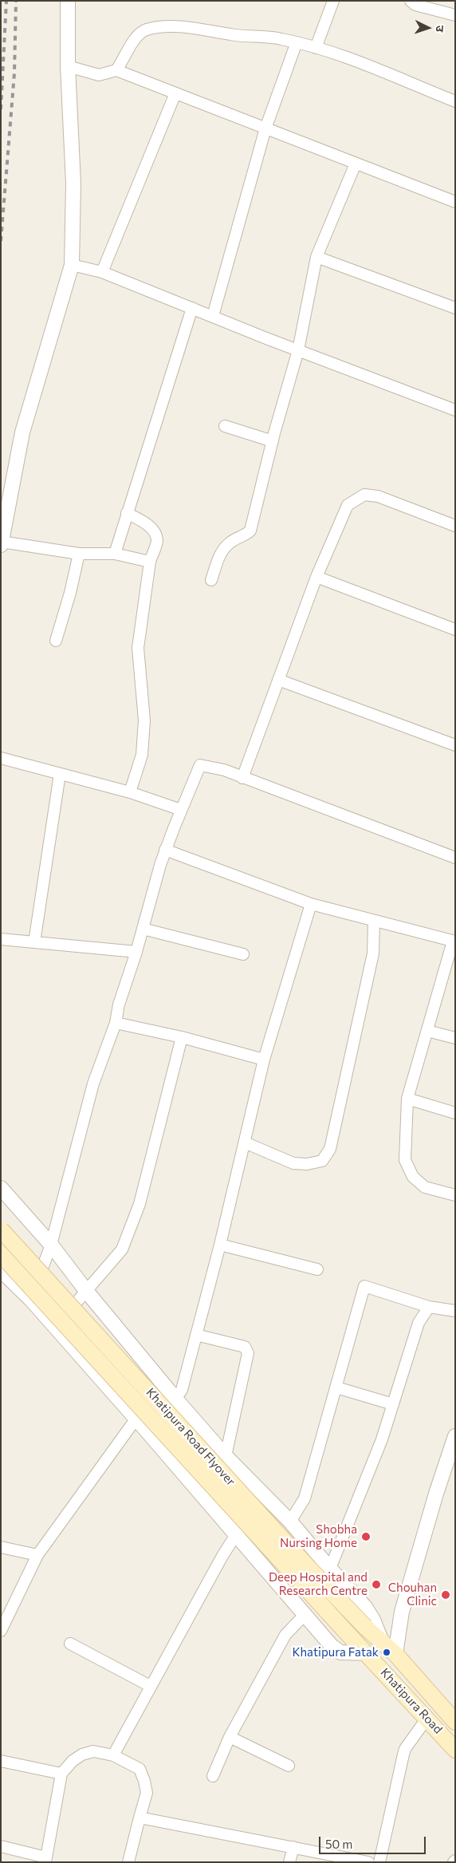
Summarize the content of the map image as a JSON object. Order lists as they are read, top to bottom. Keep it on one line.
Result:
{"streets":{"main road":["Khatipura Road Flyover","Khatipura Road"]},"crossings":[["Khatipura Road Flyover","Khatipura Road"]],"places":["Shobha Nursing Home","Deep Hospital and Research Centre","Chouhan Clinic","Khatipura Fatak"],"scale_bar":"50 m","north":"right"}
